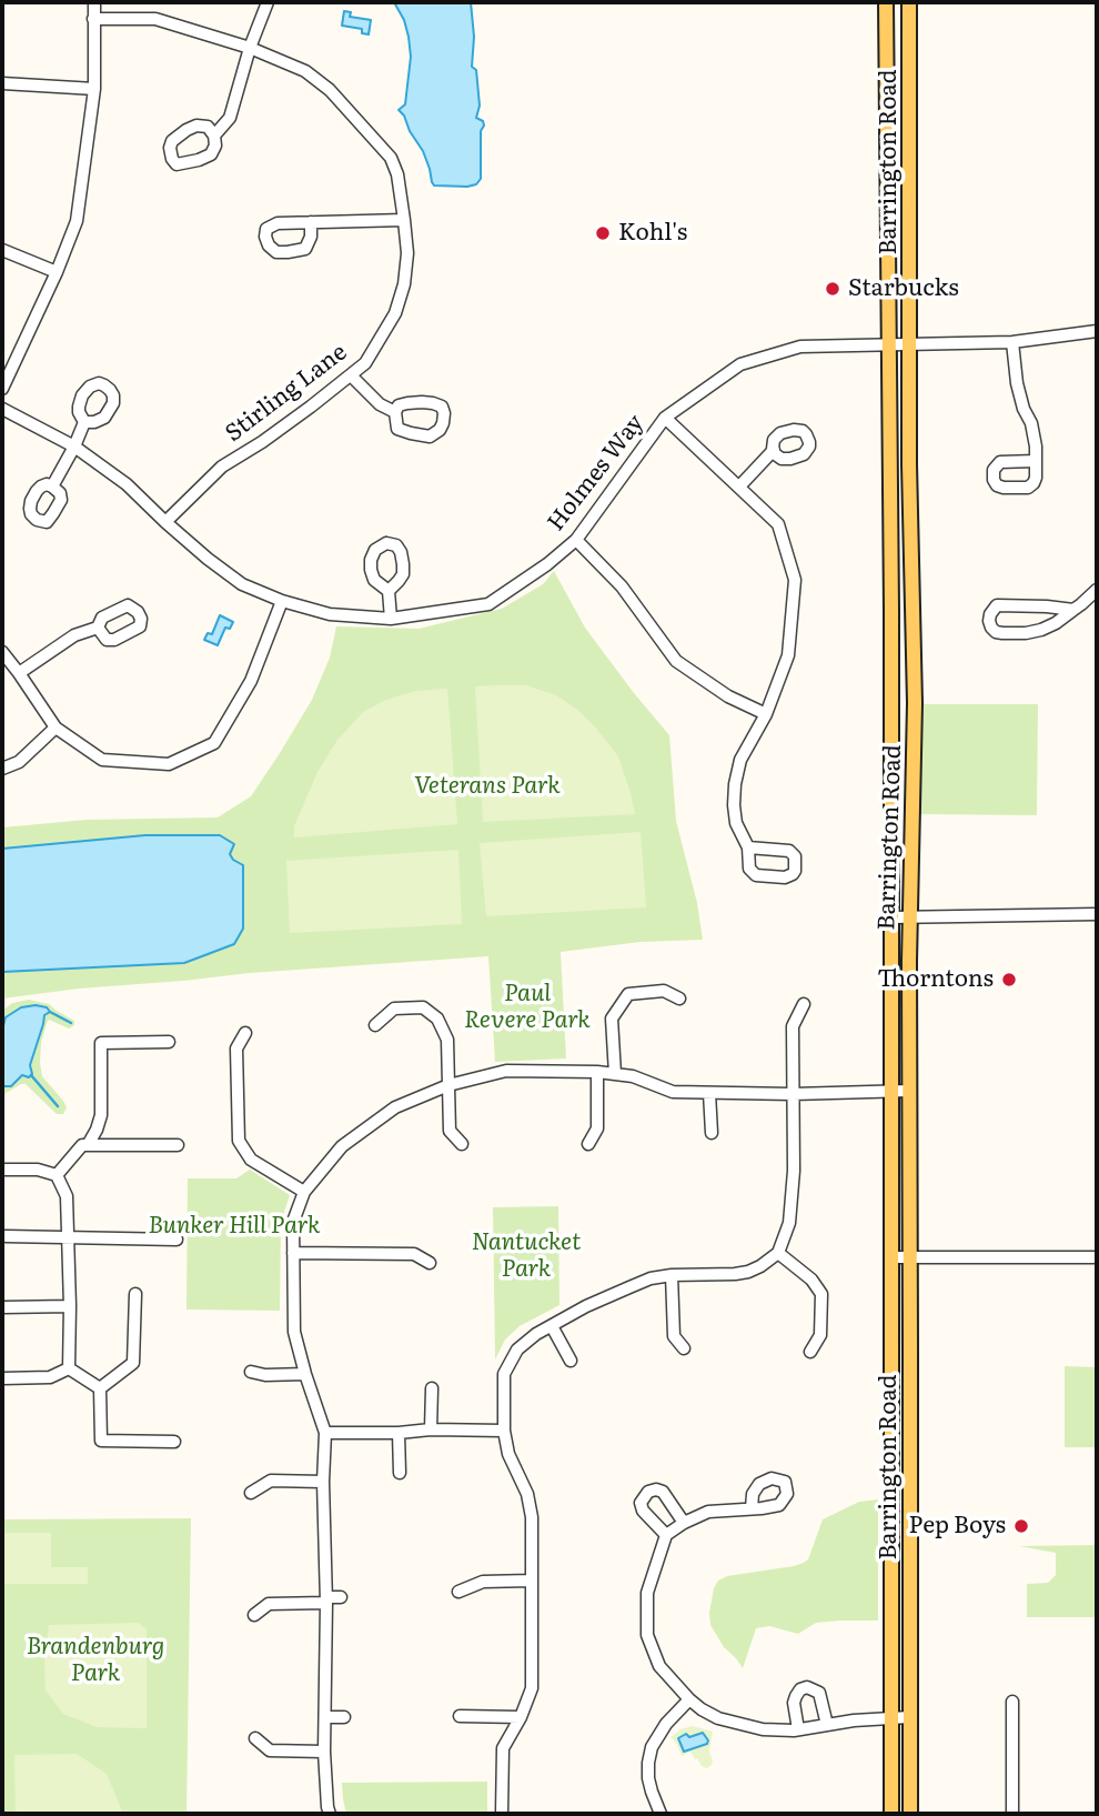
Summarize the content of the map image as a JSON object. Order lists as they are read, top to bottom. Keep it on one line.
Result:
{"streets":{"main road":["Barrington Road"],"street":["Stirling Lane","Holmes Way"]},"crossings":[["Barrington Road","Holmes Way"],["Stirling Lane","Holmes Way"]],"parks":["Veterans Park","Paul Revere Park","Bunker Hill Park","Nantucket Park","Brandenburg Park"],"places":["Kohl's","Starbucks","Thorntons","Pep Boys"]}
